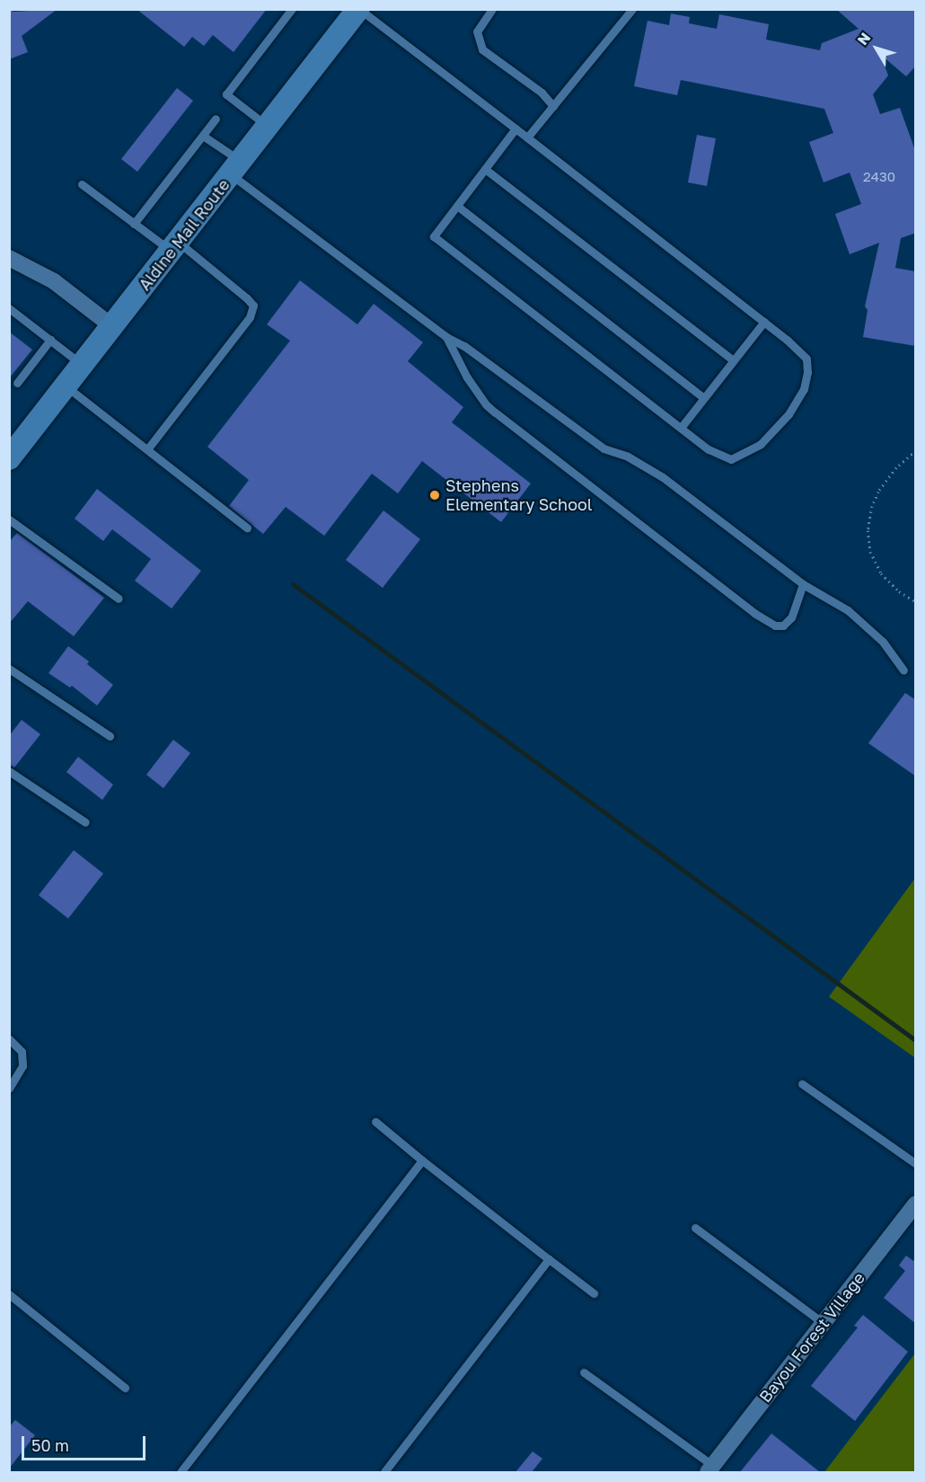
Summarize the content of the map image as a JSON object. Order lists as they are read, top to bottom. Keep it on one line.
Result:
{"streets":{"main road":["Aldine Mail Route"],"street":["Bayou Forest Village"]},"places":["Stephens Elementary School"],"house_numbers":["2430"],"scale_bar":"50 m","north":"top left"}
